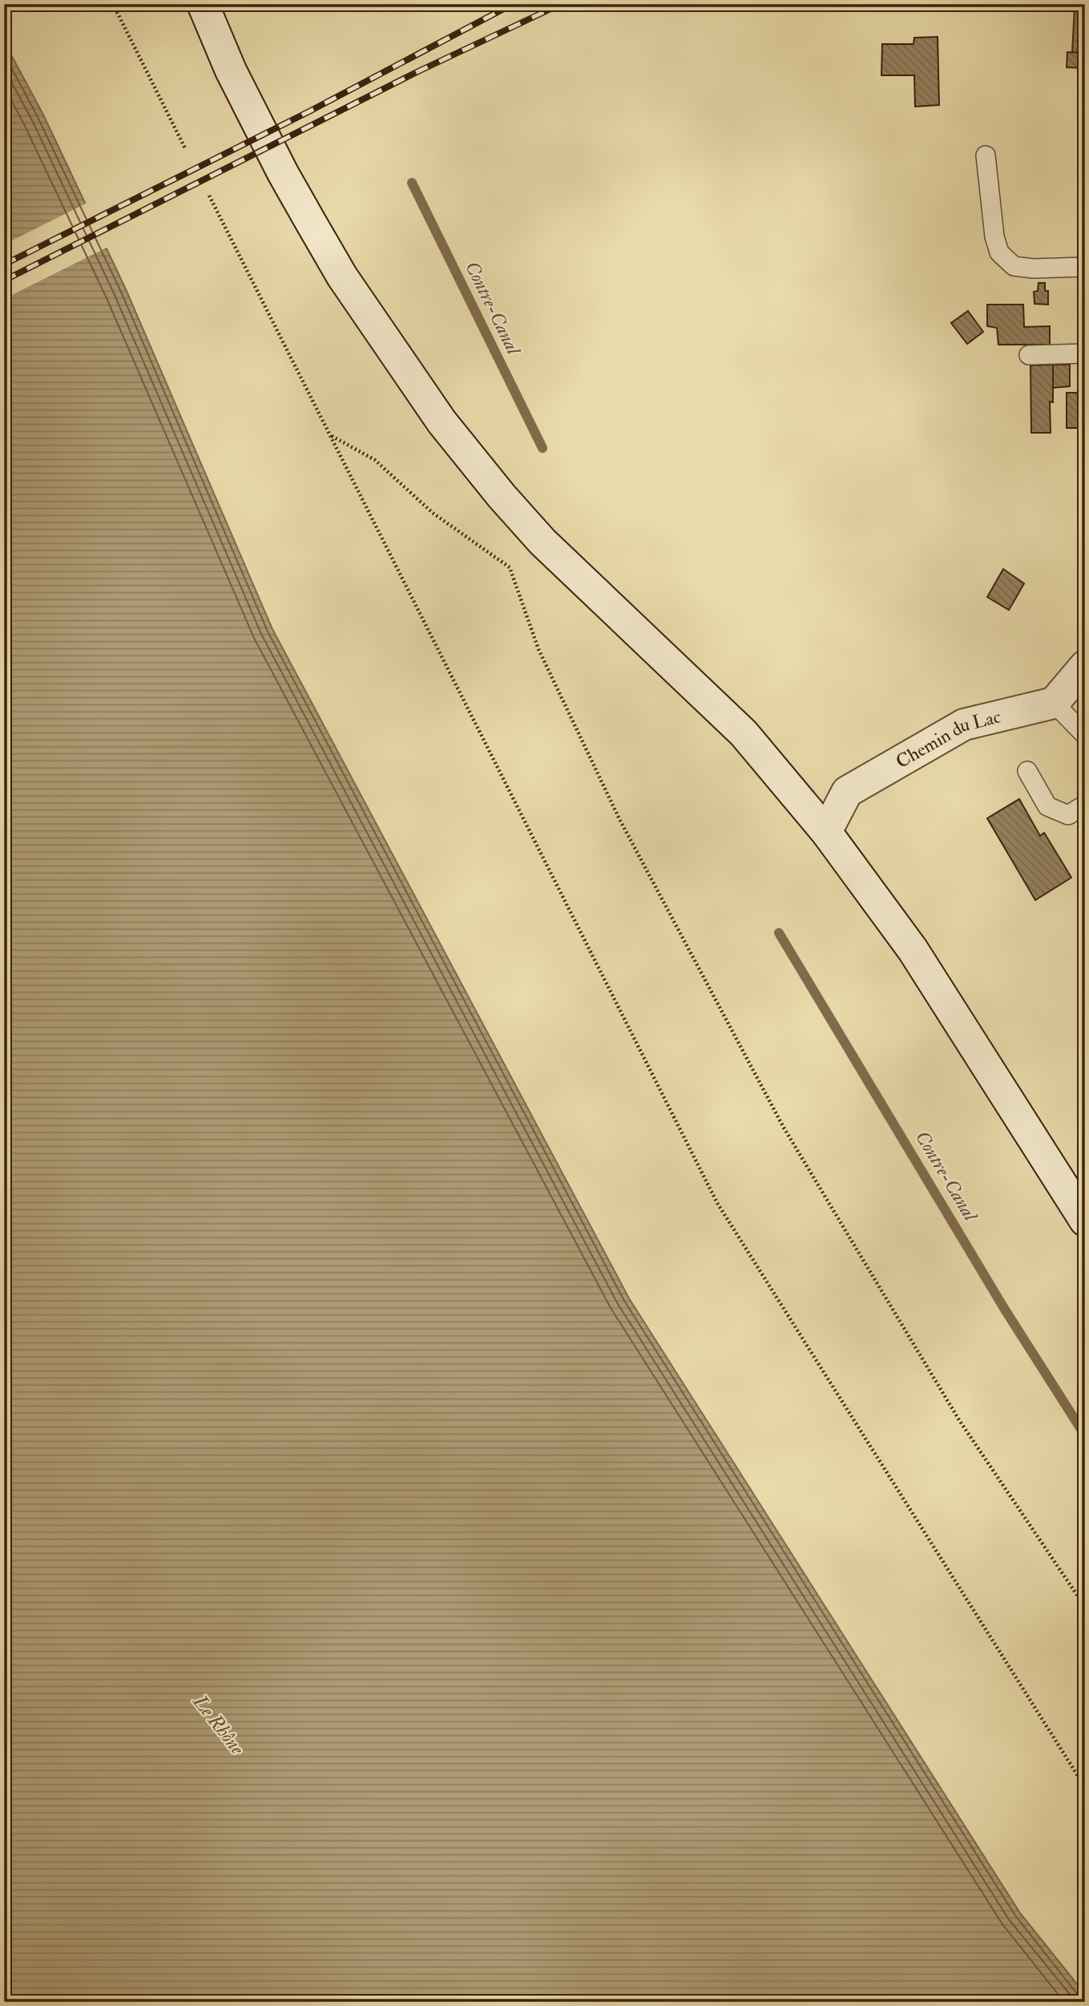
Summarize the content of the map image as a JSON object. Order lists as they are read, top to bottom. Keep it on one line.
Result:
{"streets":{"main road":["Chemin du Lac"]},"water":["Contre-Canal","Le Rhône"]}
